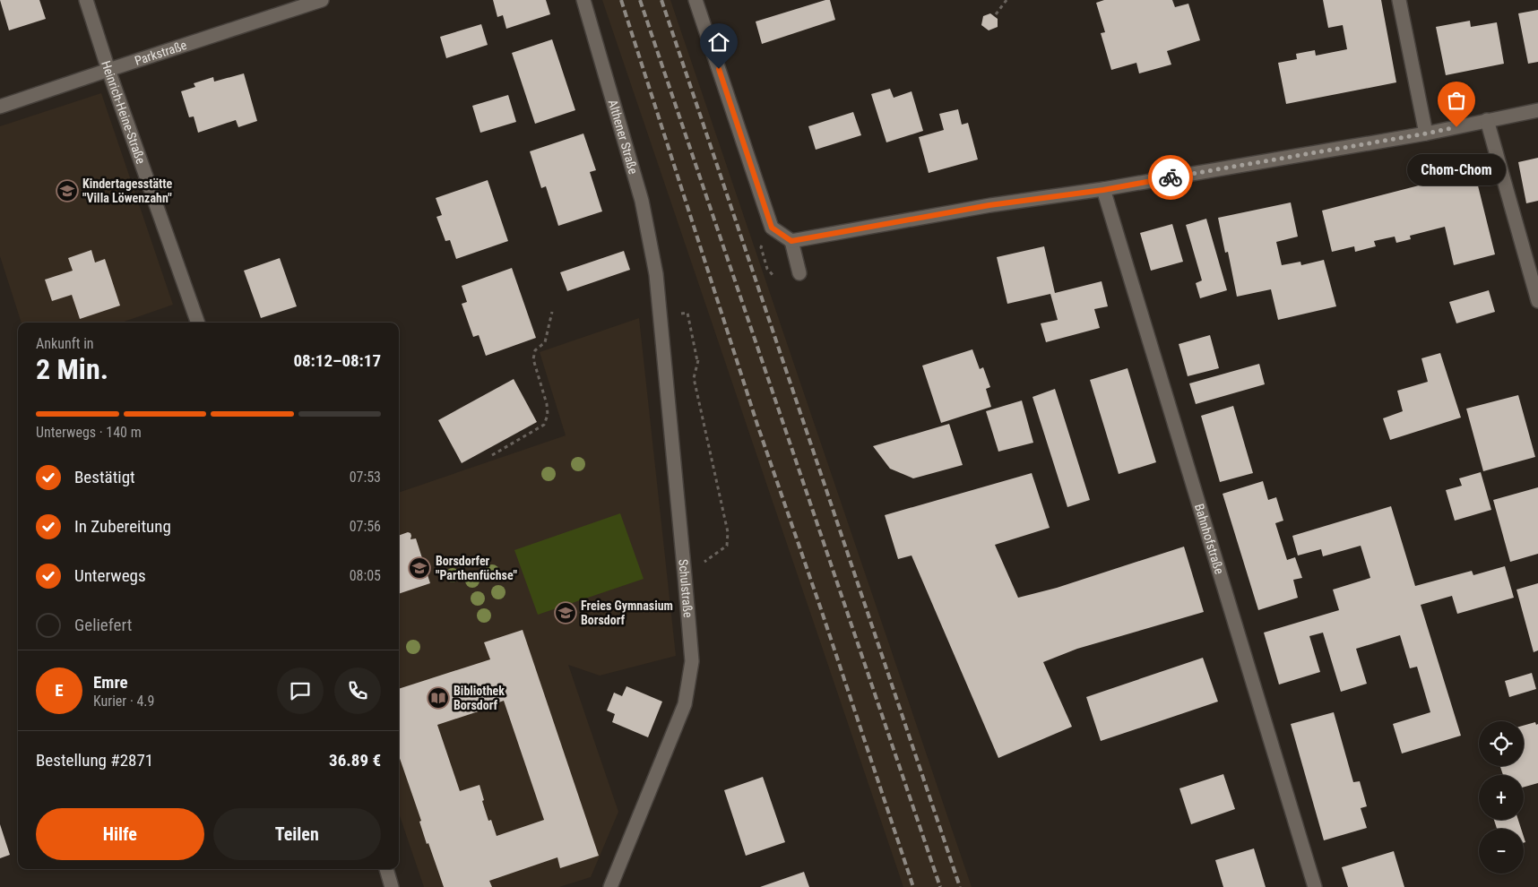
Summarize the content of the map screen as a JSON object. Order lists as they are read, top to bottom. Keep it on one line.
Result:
{"streets":{"street":["Parkstraße","Heinrich-Heine-Straße","Althener Straße","Bahnhofstraße","Schulstraße"]},"crossings":[["Parkstraße","Heinrich-Heine-Straße"],["Althener Straße","Schulstraße"]],"places":{"other":["Chom-Chom"],"school or university":["Kindertagesstätte \"Villa Löwenzahn\"","Borsdorfer \"Parthenfüchse\"","Freies Gymnasium Borsdorf"],"library":["Bibliothek Borsdorf"]},"page":{"bubble":"Chom-Chom","heading":["2 Min.","Ankunft in","08:12–08:17"],"panel":["Emre","Kurier · 4.9","Bestellung #2871","36.89 €"],"bar":"Unterwegs · 140 m","list":[["Bestätigt","07:53"],["In Zubereitung","07:56"],["Unterwegs","08:05"],"Geliefert"],"round":"E","map_buttons":["+","−"],"buttons":["Hilfe","Teilen"]}}
